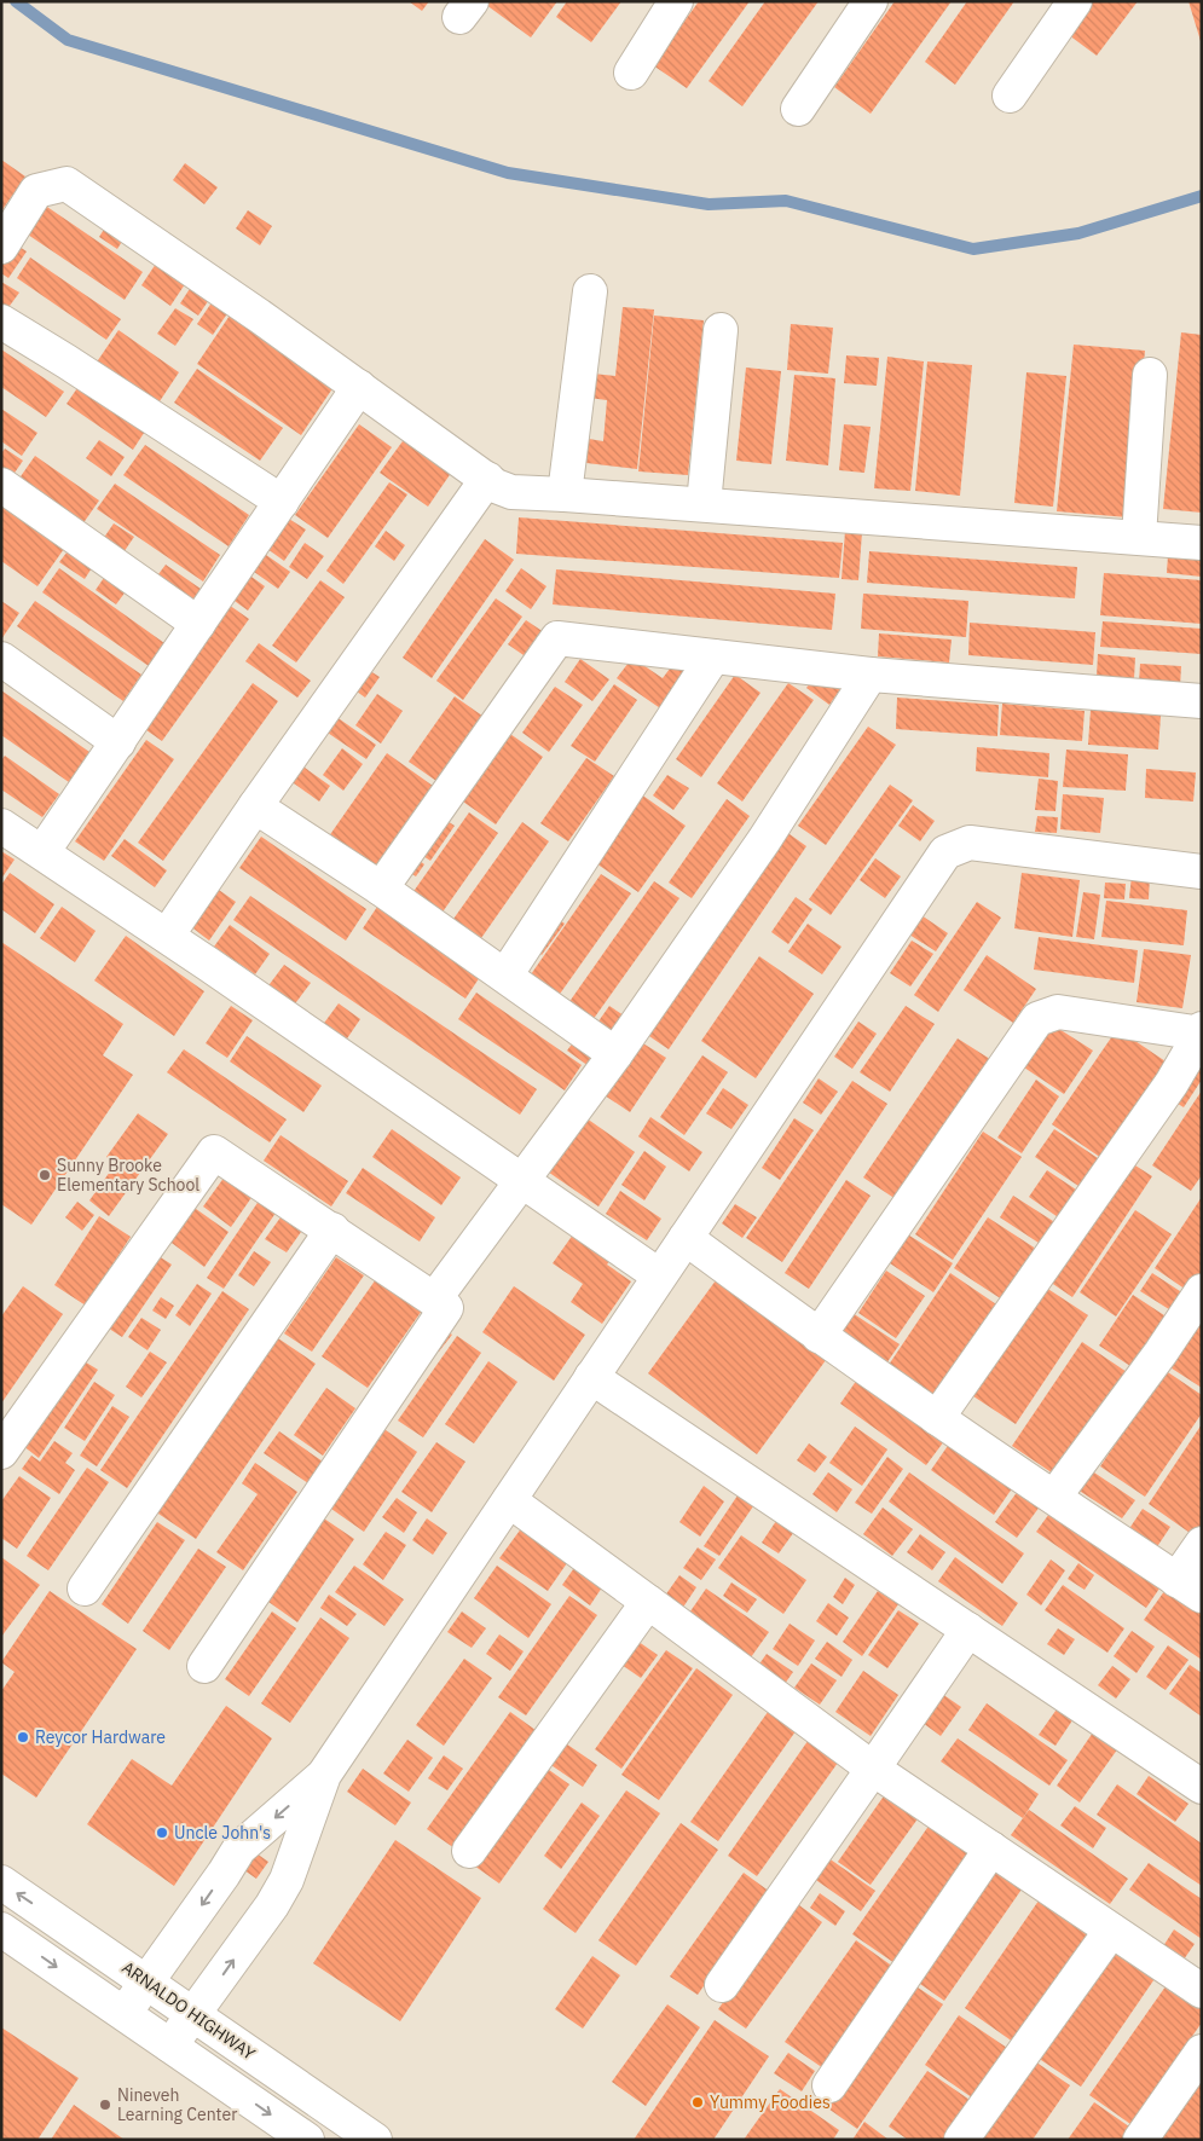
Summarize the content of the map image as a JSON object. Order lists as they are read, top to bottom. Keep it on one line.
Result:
{"streets":{"street":["ARNALDO HIGHWAY"]},"places":["Sunny Brooke Elementary School","Reycor Hardware","Uncle John's","Yummy Foodies","Nineveh Learning Center"]}
